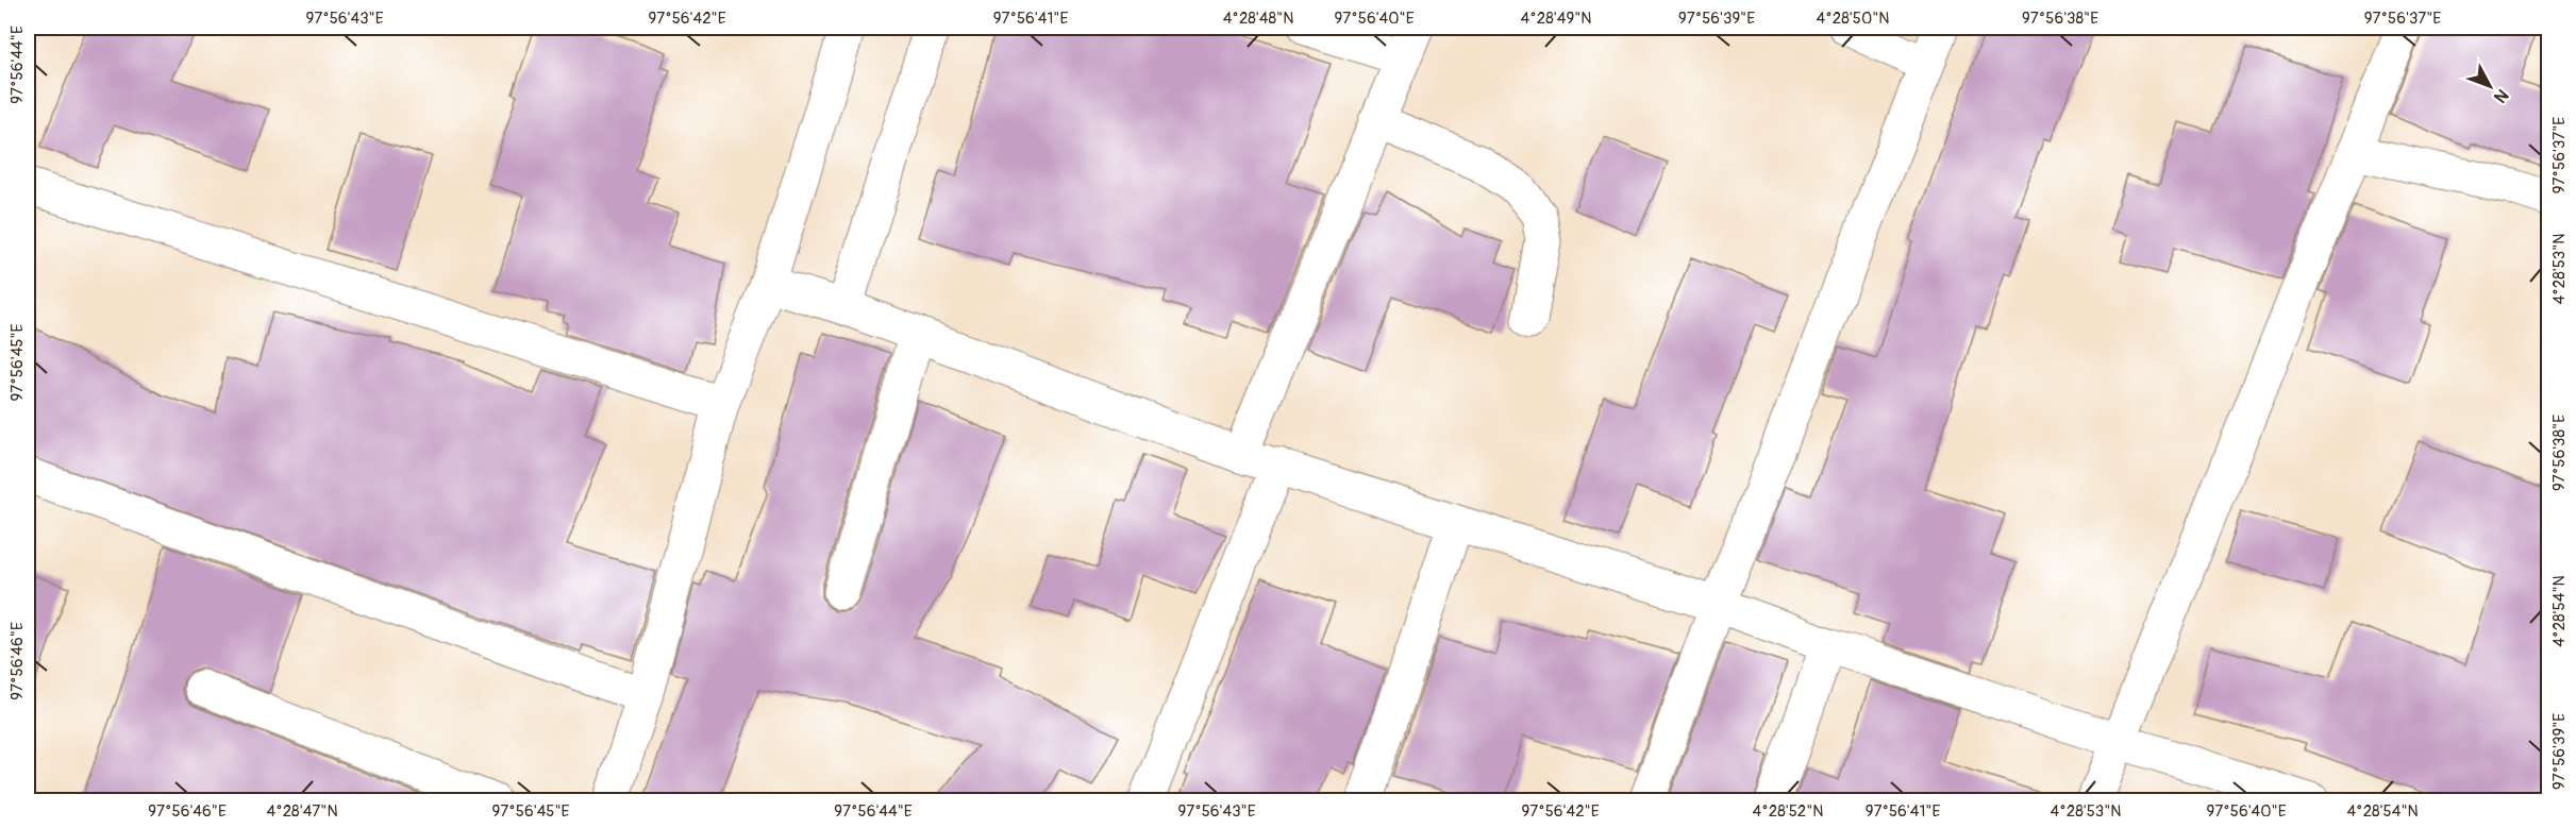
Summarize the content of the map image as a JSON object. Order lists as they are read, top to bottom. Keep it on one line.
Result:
{"north":"bottom right","coordinates":["97°56'43\"E","97°56'42\"E","97°56'41\"E","4°28'48\"N","97°56'40\"E","4°28'49\"N","97°56'39\"E","4°28'50\"N","97°56'38\"E","97°56'37\"E","97°56'44\"E","4°28'53\"N","97°56'45\"E","4°28'54\"N","97°56'46\"E","4°28'47\"N","4°28'52\"N"]}
